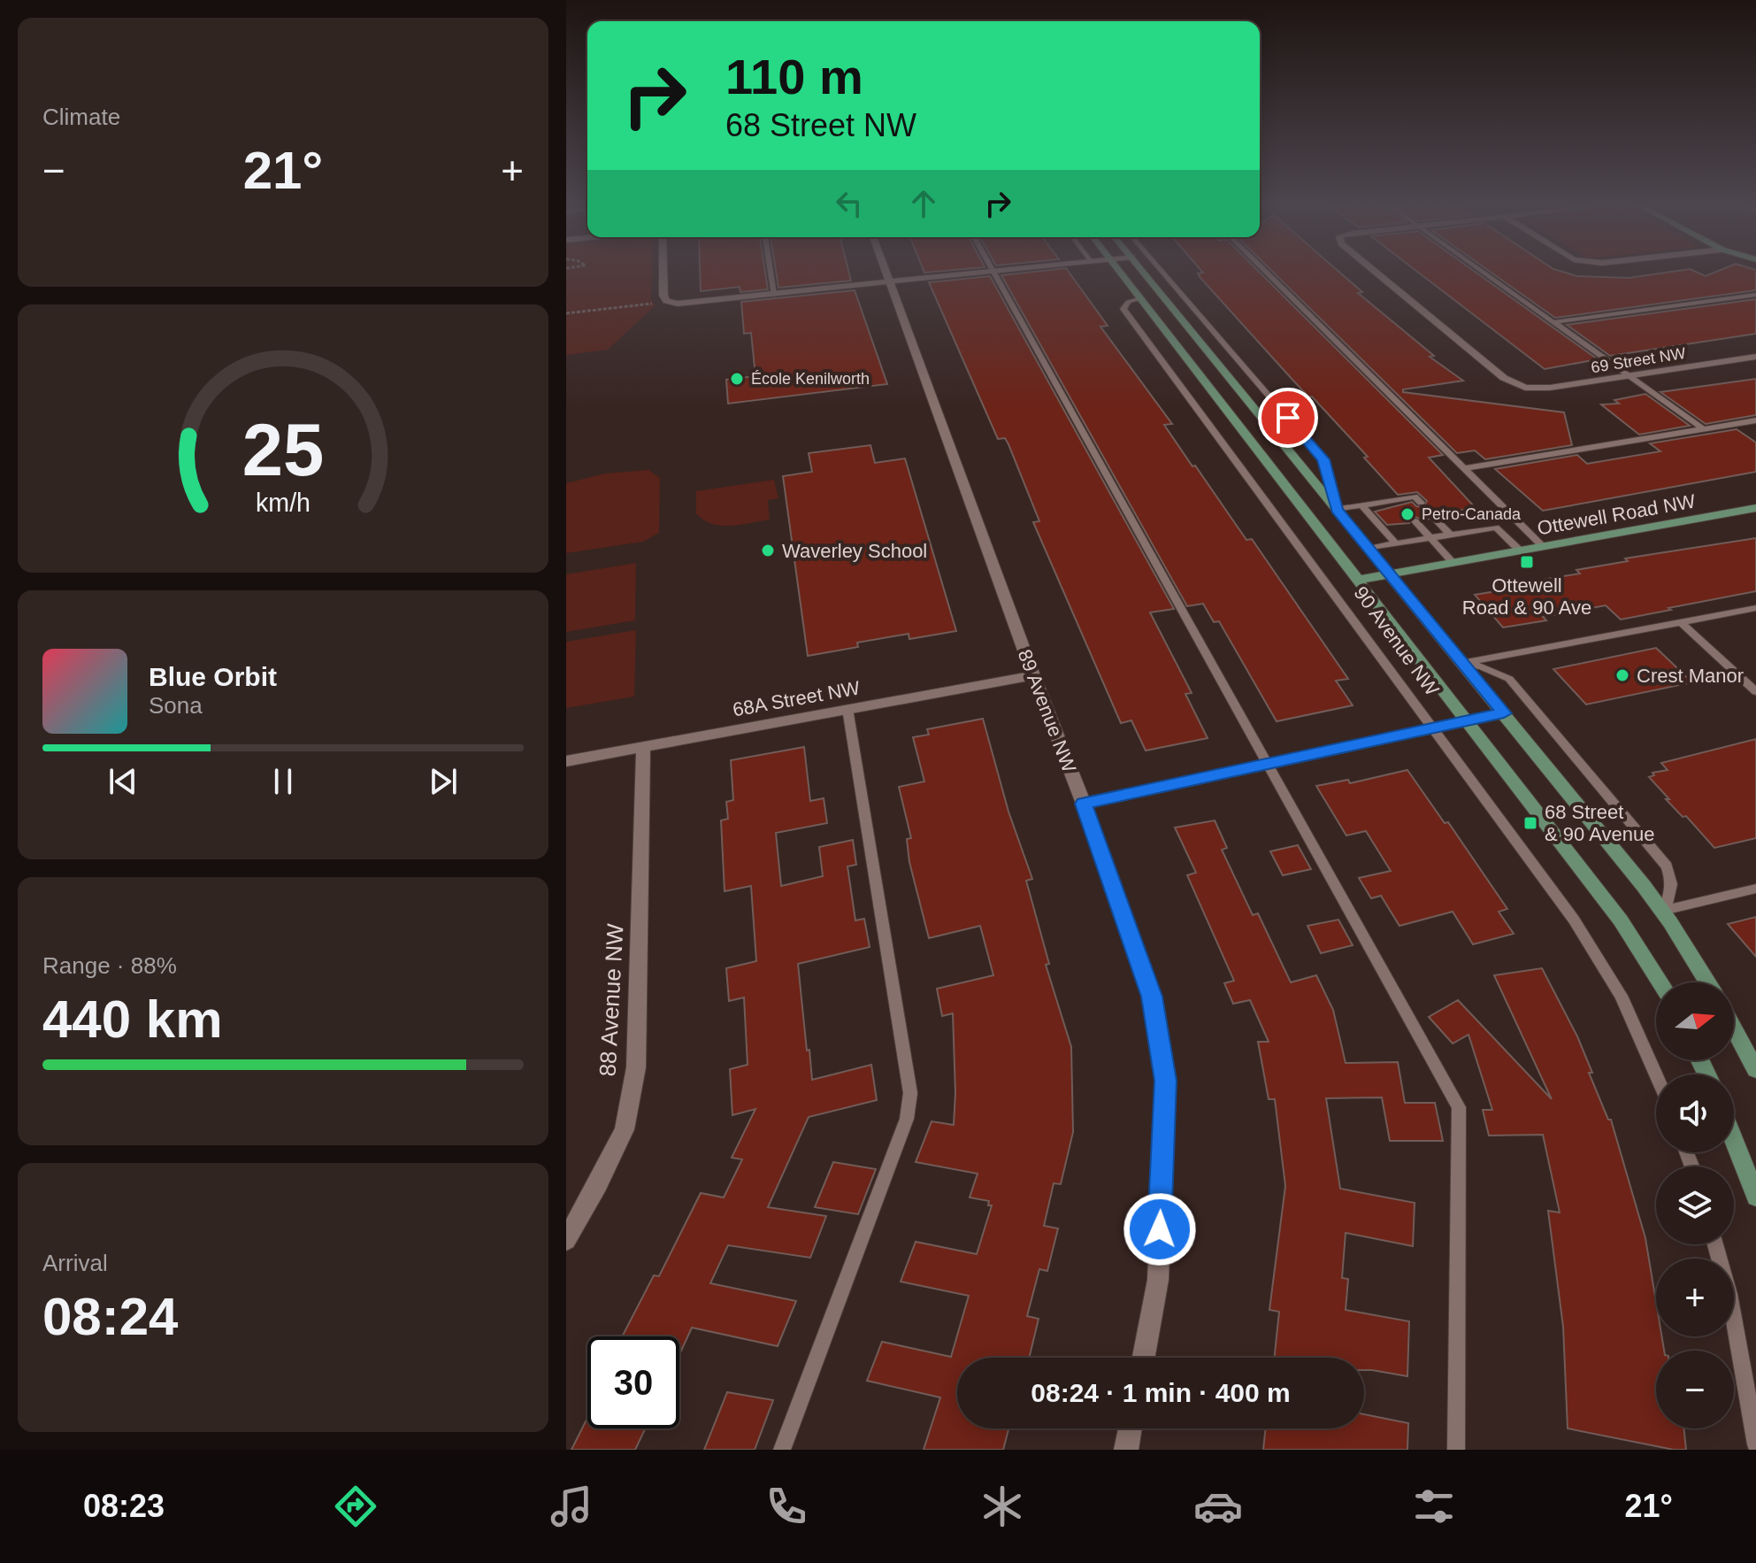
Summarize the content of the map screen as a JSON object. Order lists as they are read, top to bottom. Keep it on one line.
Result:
{"streets":{"main road":["Ottewell Road NW","90 Avenue NW"],"street":["69 Street NW","68A Street NW","89 Avenue NW","88 Avenue NW"]},"crossings":[["Ottewell Road NW","90 Avenue NW"],["68A Street NW","89 Avenue NW"],["68A Street NW","88 Avenue NW"]],"places":{"other":["École Kenilworth","Petro-Canada","Waverley School","Crest Manor"],"transit":["Ottewell Road & 90 Ave","68 Street & 90 Avenue"]},"north":"right","page":{"tile":["Climate",["Range · 88%","440 km"],["Arrival","08:24"]],"turn":["110 m","68 Street NW"],"heat":["−","21°","+"],"song":["Blue Orbit","Sona"],"map_buttons":["+","−"],"limit":"30","trip":"08:24 · 1 min · 400 m","tabs":["08:23","21°"],"gauge":["25","km/h"]}}
